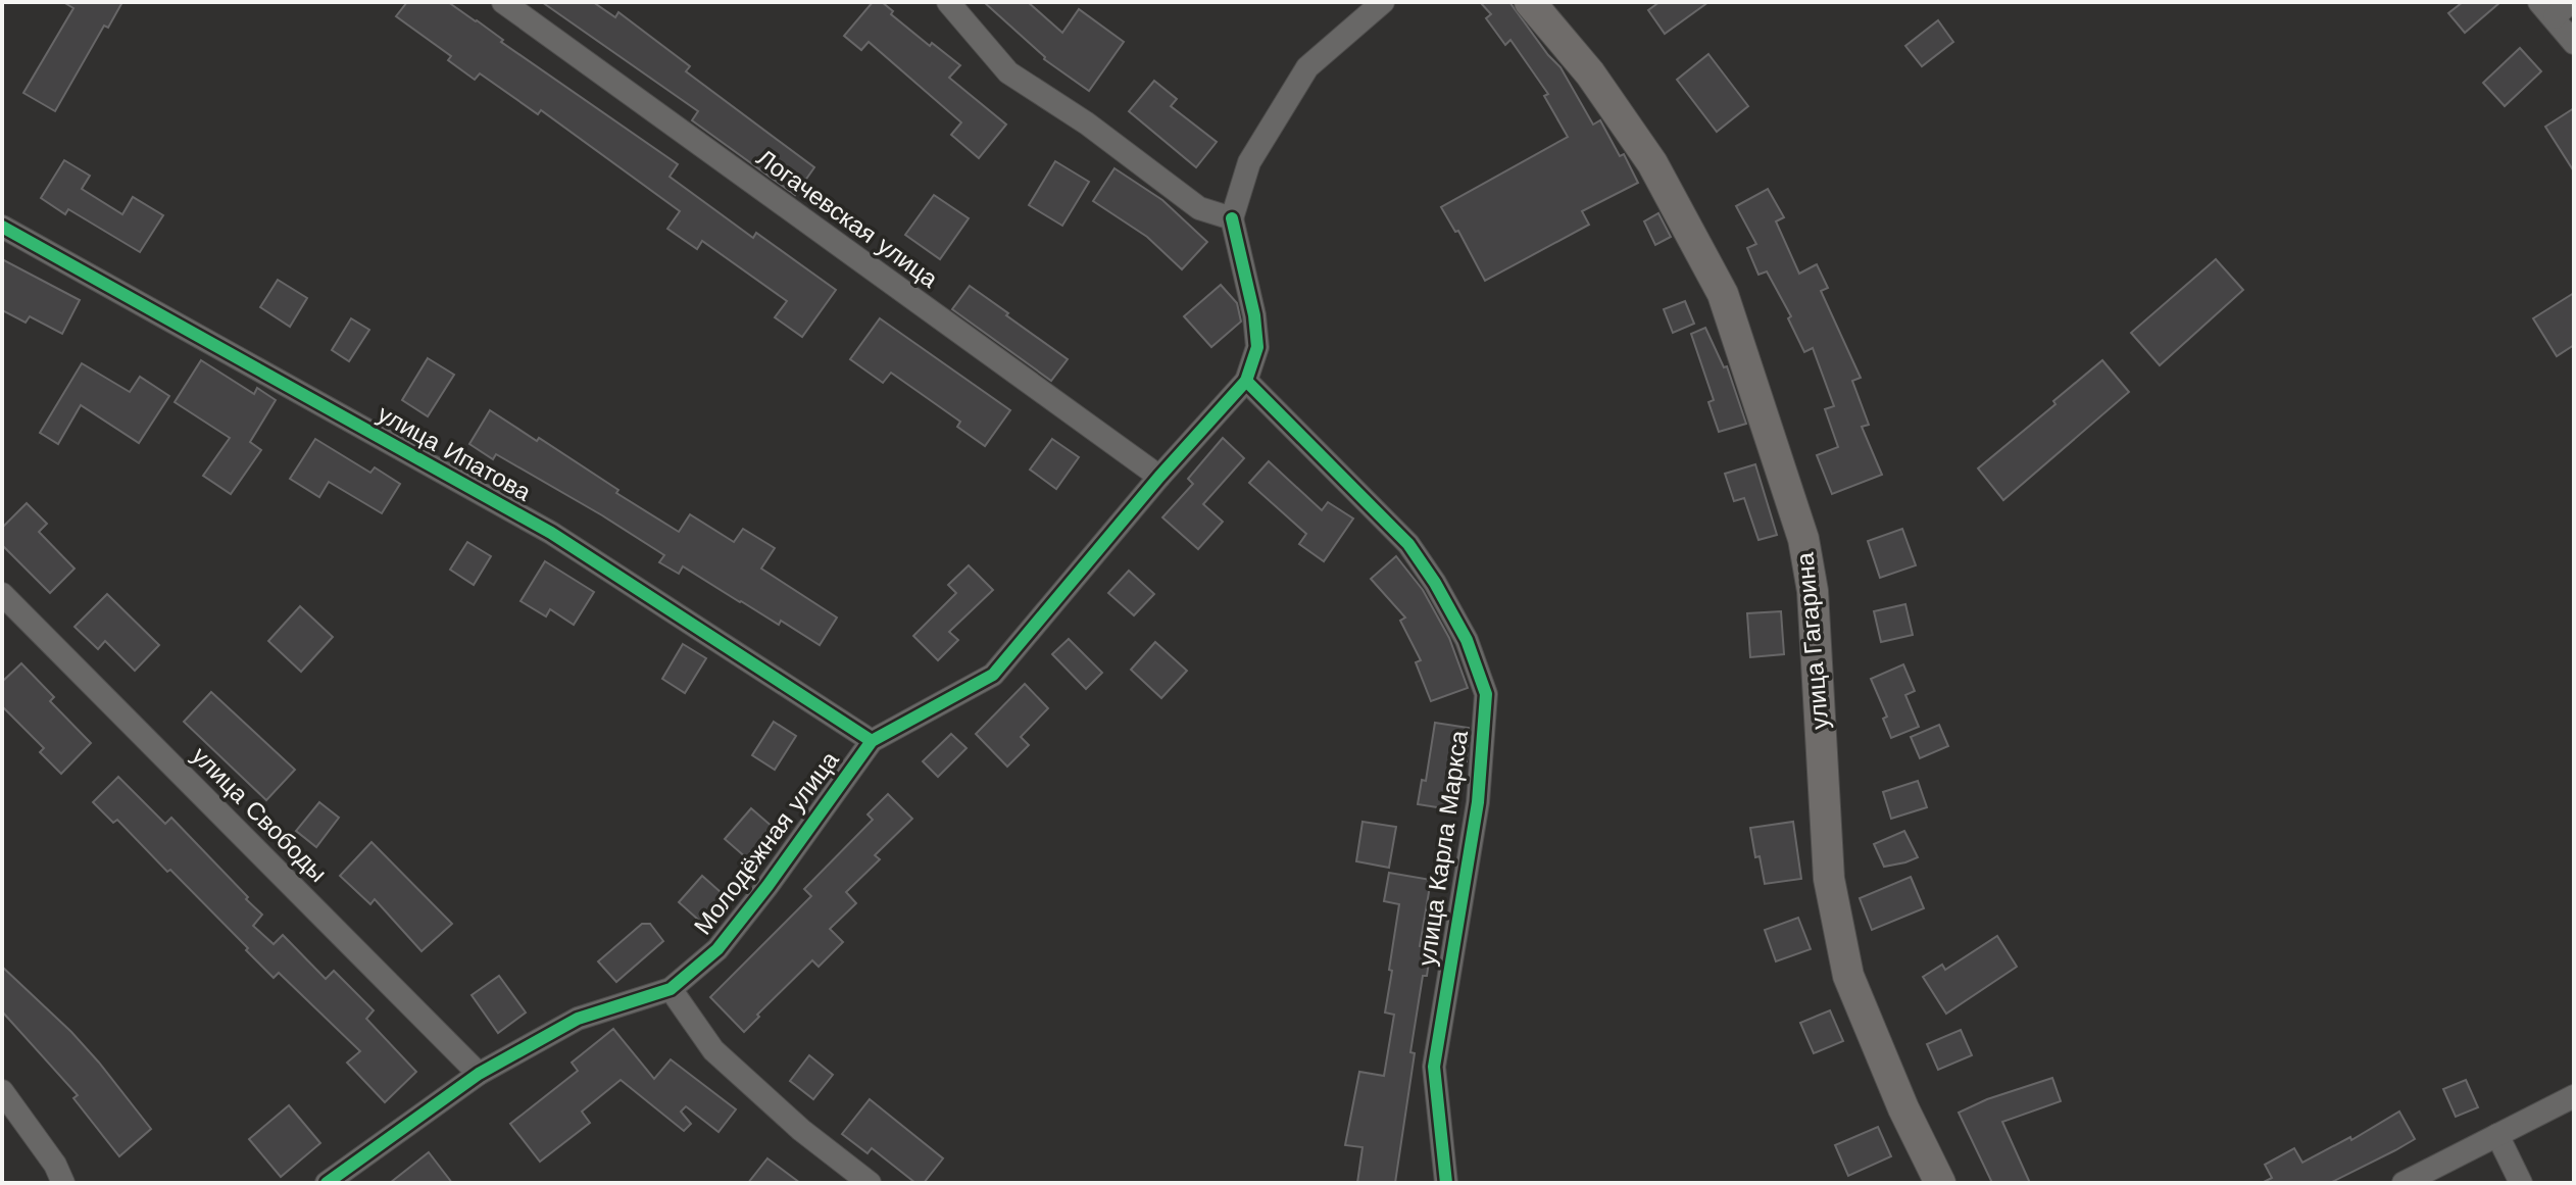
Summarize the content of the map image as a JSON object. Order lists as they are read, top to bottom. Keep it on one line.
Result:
{"streets":{"main road":["улица Гагарина"],"street":["Логачевская улица","улица Ипатова","улица Свободы","Молодёжная улица","улица Карла Маркса"]},"crossings":[["Логачевская улица","Молодёжная улица"],["улица Ипатова","Молодёжная улица"],["улица Свободы","Молодёжная улица"],["Молодёжная улица","улица Карла Маркса"]]}
